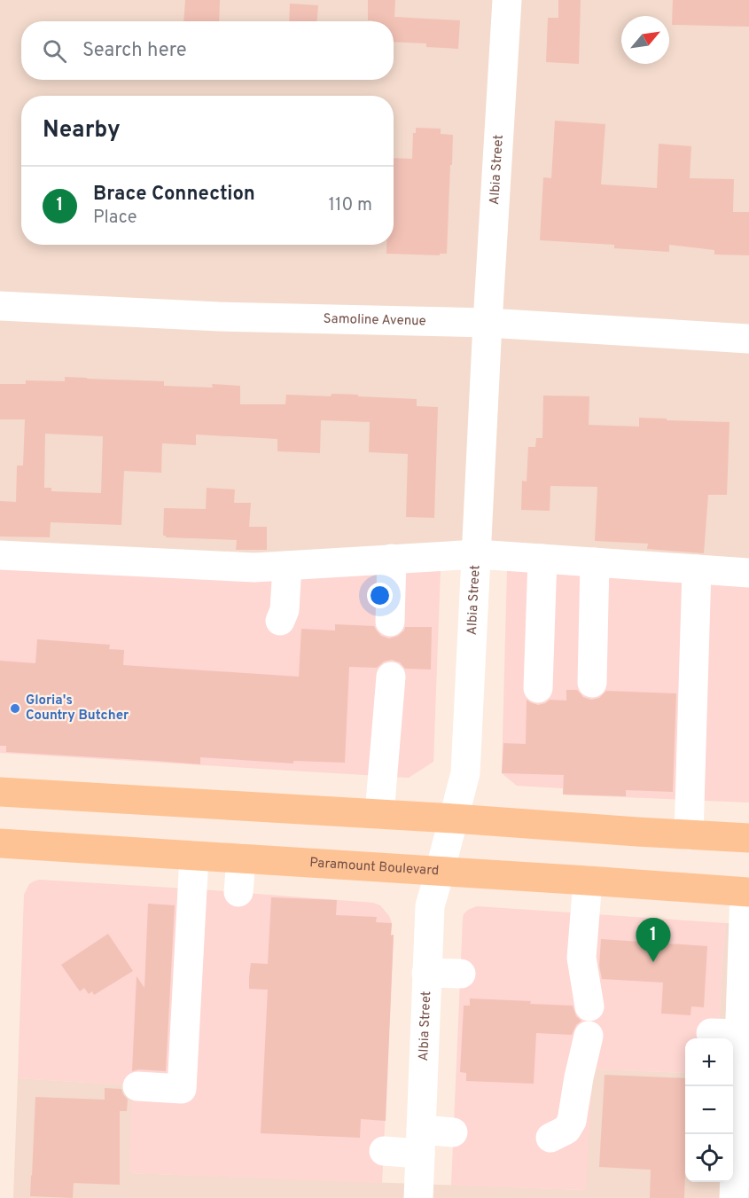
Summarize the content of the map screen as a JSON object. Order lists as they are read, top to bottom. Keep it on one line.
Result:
{"streets":{"main road":["Paramount Boulevard"],"street":["Albia Street","Samoline Avenue"]},"crossings":[["Albia Street","Samoline Avenue"],["Albia Street","Paramount Boulevard"]],"places":["Gloria's Country Butcher"],"north":"top right","page":{"search":"Search here","heading":"Nearby","list":[{"mark":"1","name":"Brace Connection","note":"Place","value":"110 m"}],"pins":"1","map_buttons":["+","−"]}}
